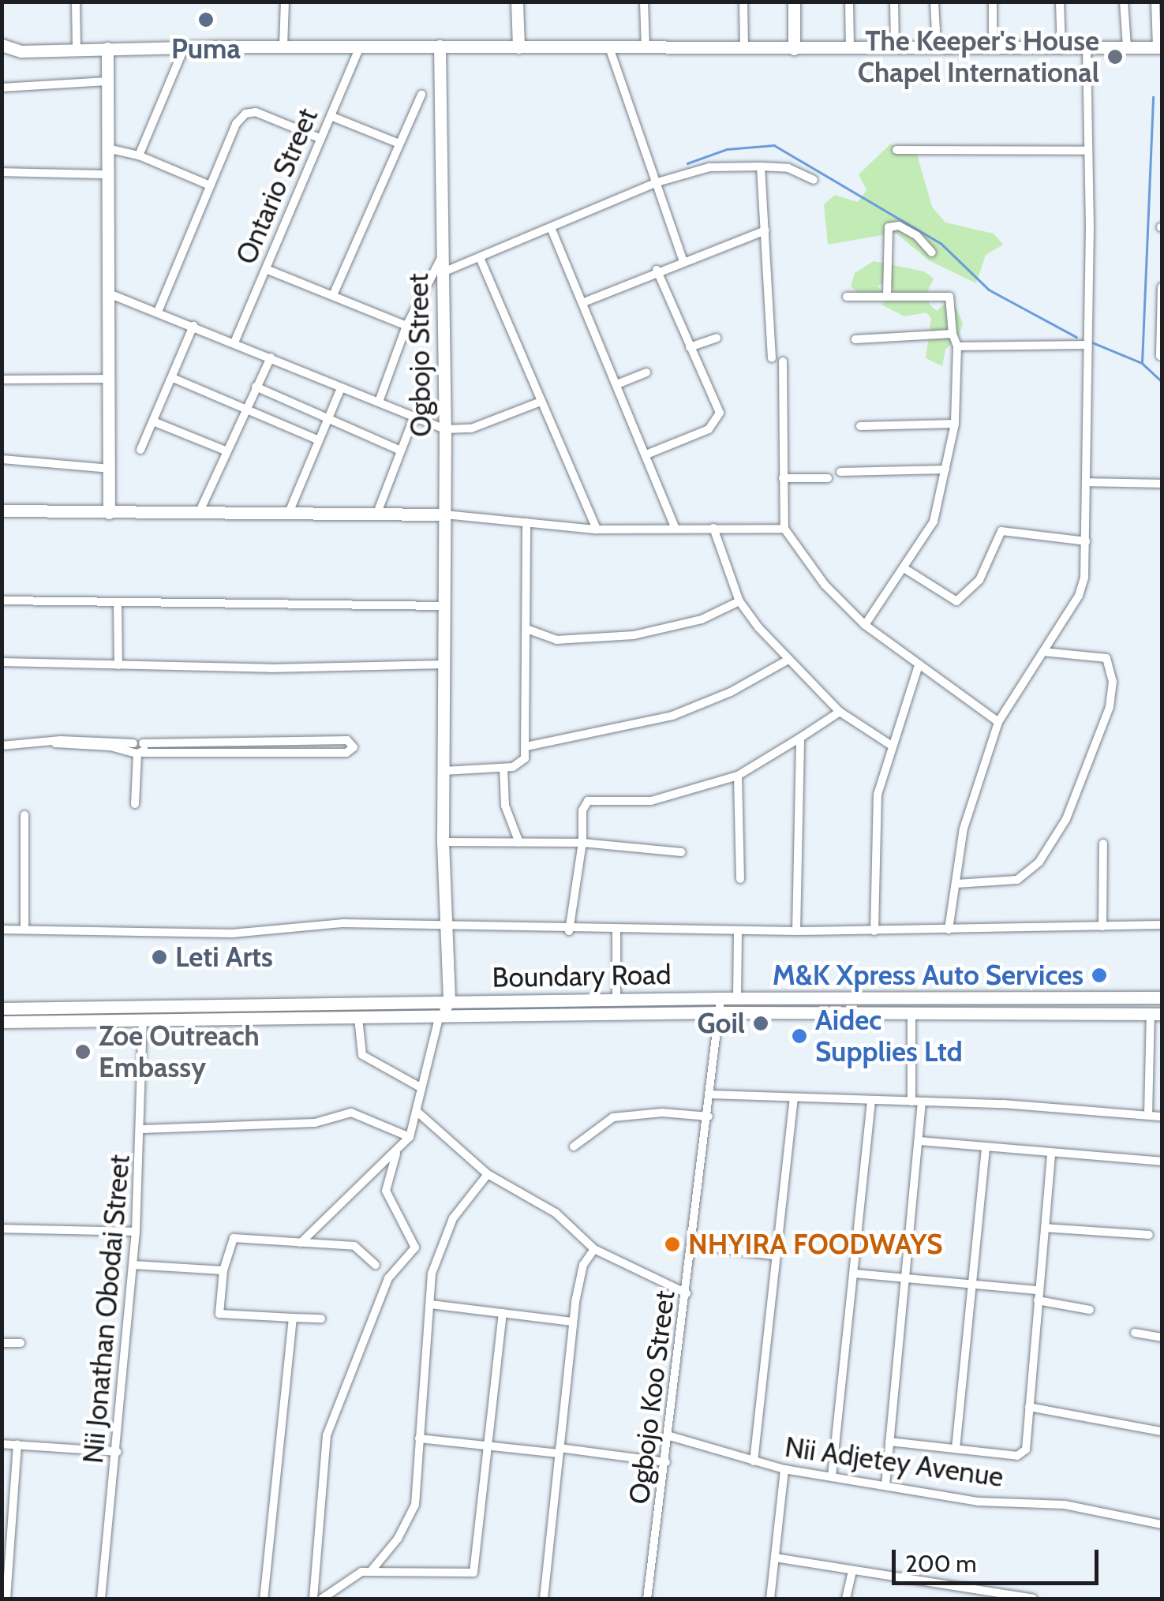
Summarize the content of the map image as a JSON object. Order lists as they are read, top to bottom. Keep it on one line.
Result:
{"streets":{"street":["Ontario Street","Ogbojo Street","Boundary Road","Nii Jonathan Obodai Street","Ogbojo Koo Street","Nii Adjetey Avenue"]},"crossings":[["Ogbojo Street","Boundary Road"],["Boundary Road","Nii Jonathan Obodai Street"],["Boundary Road","Ogbojo Koo Street"],["Ogbojo Koo Street","Nii Adjetey Avenue"]],"places":["Puma","The Keeper's House Chapel International","Leti Arts","M&K Xpress Auto Services","Goil","Aidec Supplies Ltd","Zoe Outreach Embassy","NHYIRA FOODWAYS"],"scale_bar":"200 m"}
